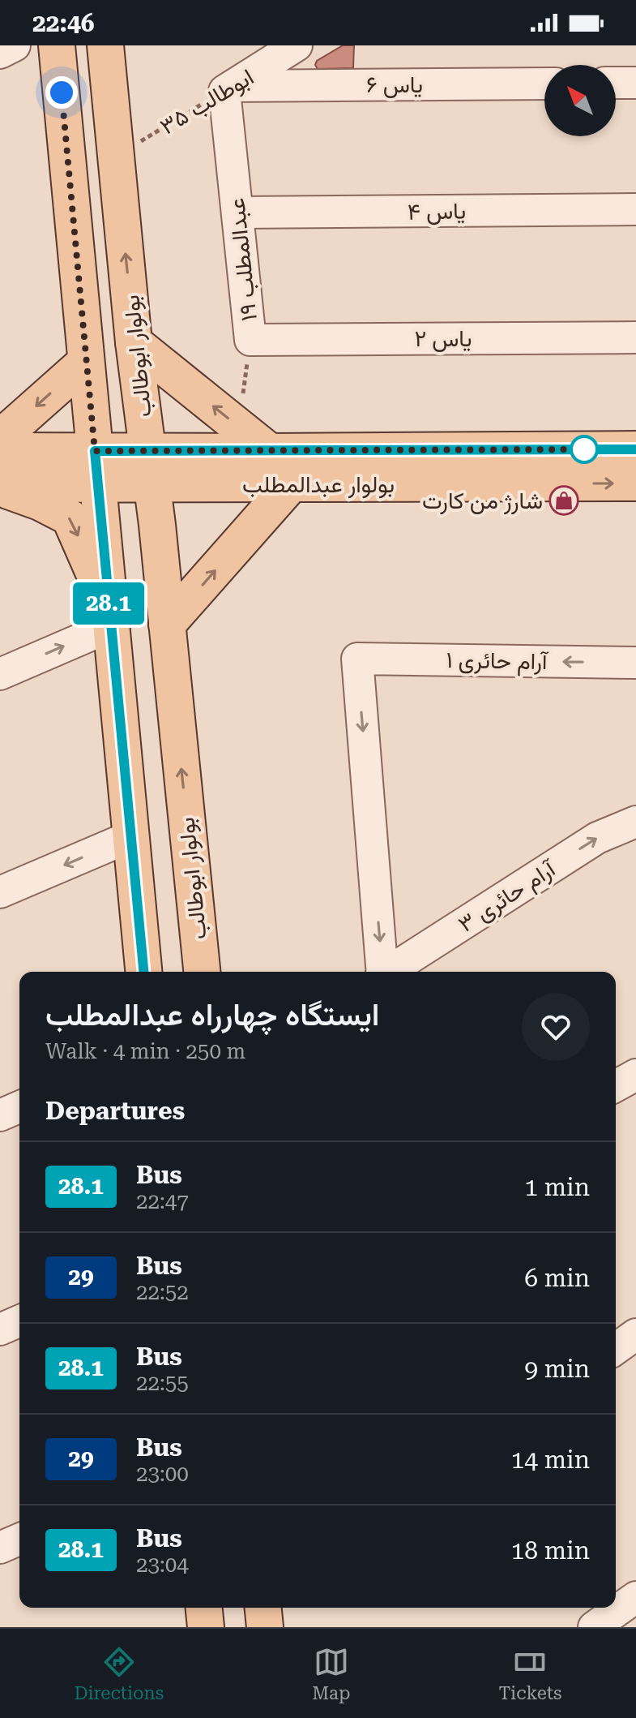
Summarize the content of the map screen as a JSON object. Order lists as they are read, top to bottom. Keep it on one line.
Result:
{"streets":{"main road":["بولوار ابوطالب","بولوار عبدالمطلب"],"street":["یاس ۶","ابوطالب ۳۵","یاس ۴","عبدالمطلب ۱۹","یاس ۲","آرام حائری ۱","آرام حائری ۳"]},"crossings":[["یاس ۶","ابوطالب ۳۵"],["یاس ۶","عبدالمطلب ۱۹"],["ابوطالب ۳۵","عبدالمطلب ۱۹"],["ابوطالب ۳۵","بولوار ابوطالب"],["یاس ۴","عبدالمطلب ۱۹"],["عبدالمطلب ۱۹","یاس ۲"],["بولوار ابوطالب","بولوار عبدالمطلب"]],"one_way":["آرام حائری ۳"],"places":{"shop":["شارژ من کارت"]},"lines":["bus line 28.1"],"north":"top left","page":{"status":"22:46","on_map":"28.1","heading":[["ایستگاه چهارراه عبدالمطلب","Walk · 4 min · 250 m"],"Departures"],"list":[{"mark":"28.1","name":"Bus","note":"22:47","value":"1 min"},{"mark":"29","name":"Bus","note":"22:52","value":"6 min"},{"mark":"28.1","name":"Bus","note":"22:55","value":"9 min"},{"mark":"29","name":"Bus","note":"23:00","value":"14 min"},{"mark":"28.1","name":"Bus","note":"23:04","value":"18 min"}],"tabs":["Directions","Map","Tickets"]}}
